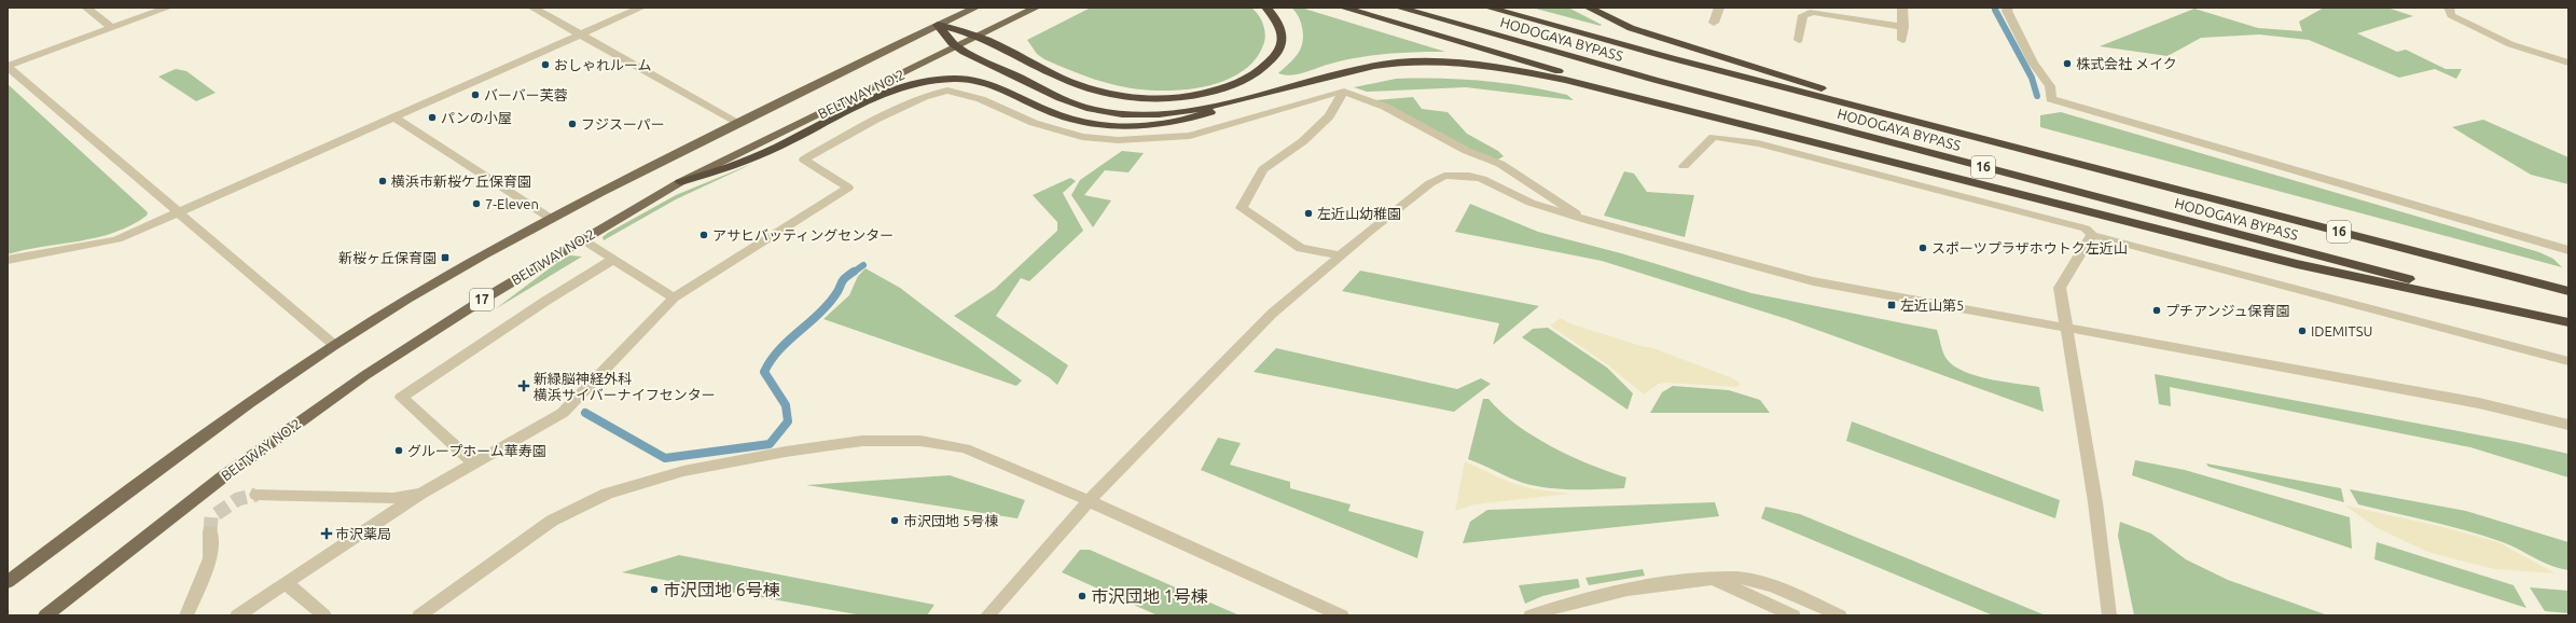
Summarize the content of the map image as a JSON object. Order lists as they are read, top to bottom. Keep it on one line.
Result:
{"streets":{"highway":["HODOGAYA BYPASS","16"],"main road":["BELTWAY NO.2","17"]},"places":{"other":["株式会社 メイク","おしゃれルーム","バーバー芙蓉","パンの小屋","フジスーパー","横浜市新桜ケ丘保育園","7-Eleven","左近山幼稚園","アサヒバッティングセンター","スポーツプラザホウトク左近山","プチアンジュ保育園","IDEMITSU","グループホーム華寿園","市沢団地 5号棟","市沢団地 6号棟","市沢団地 1号棟"],"transit":["新桜ヶ丘保育園","左近山第5"],"health":["新緑脳神経外科 横浜サイバーナイフセンター","市沢薬局"]}}
